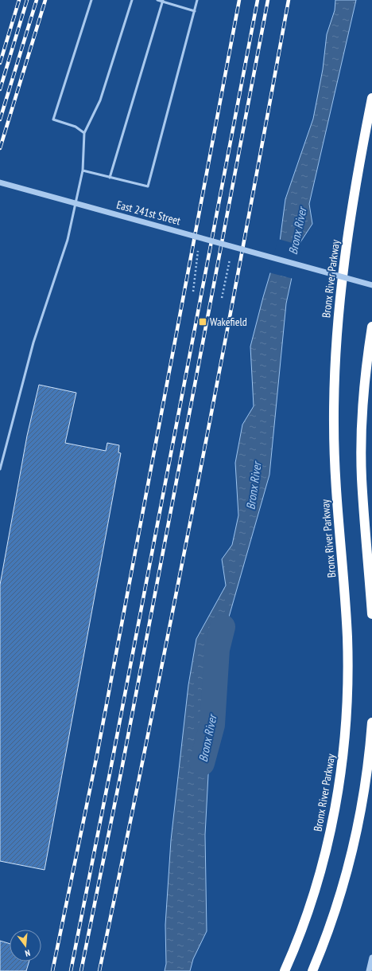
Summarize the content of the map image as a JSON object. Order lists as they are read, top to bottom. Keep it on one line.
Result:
{"streets":{"highway":["Bronx River Parkway"],"street":["East 241st Street"]},"water":["Bronx River"],"places":{"transit":["Wakefield"]},"north":"bottom"}
